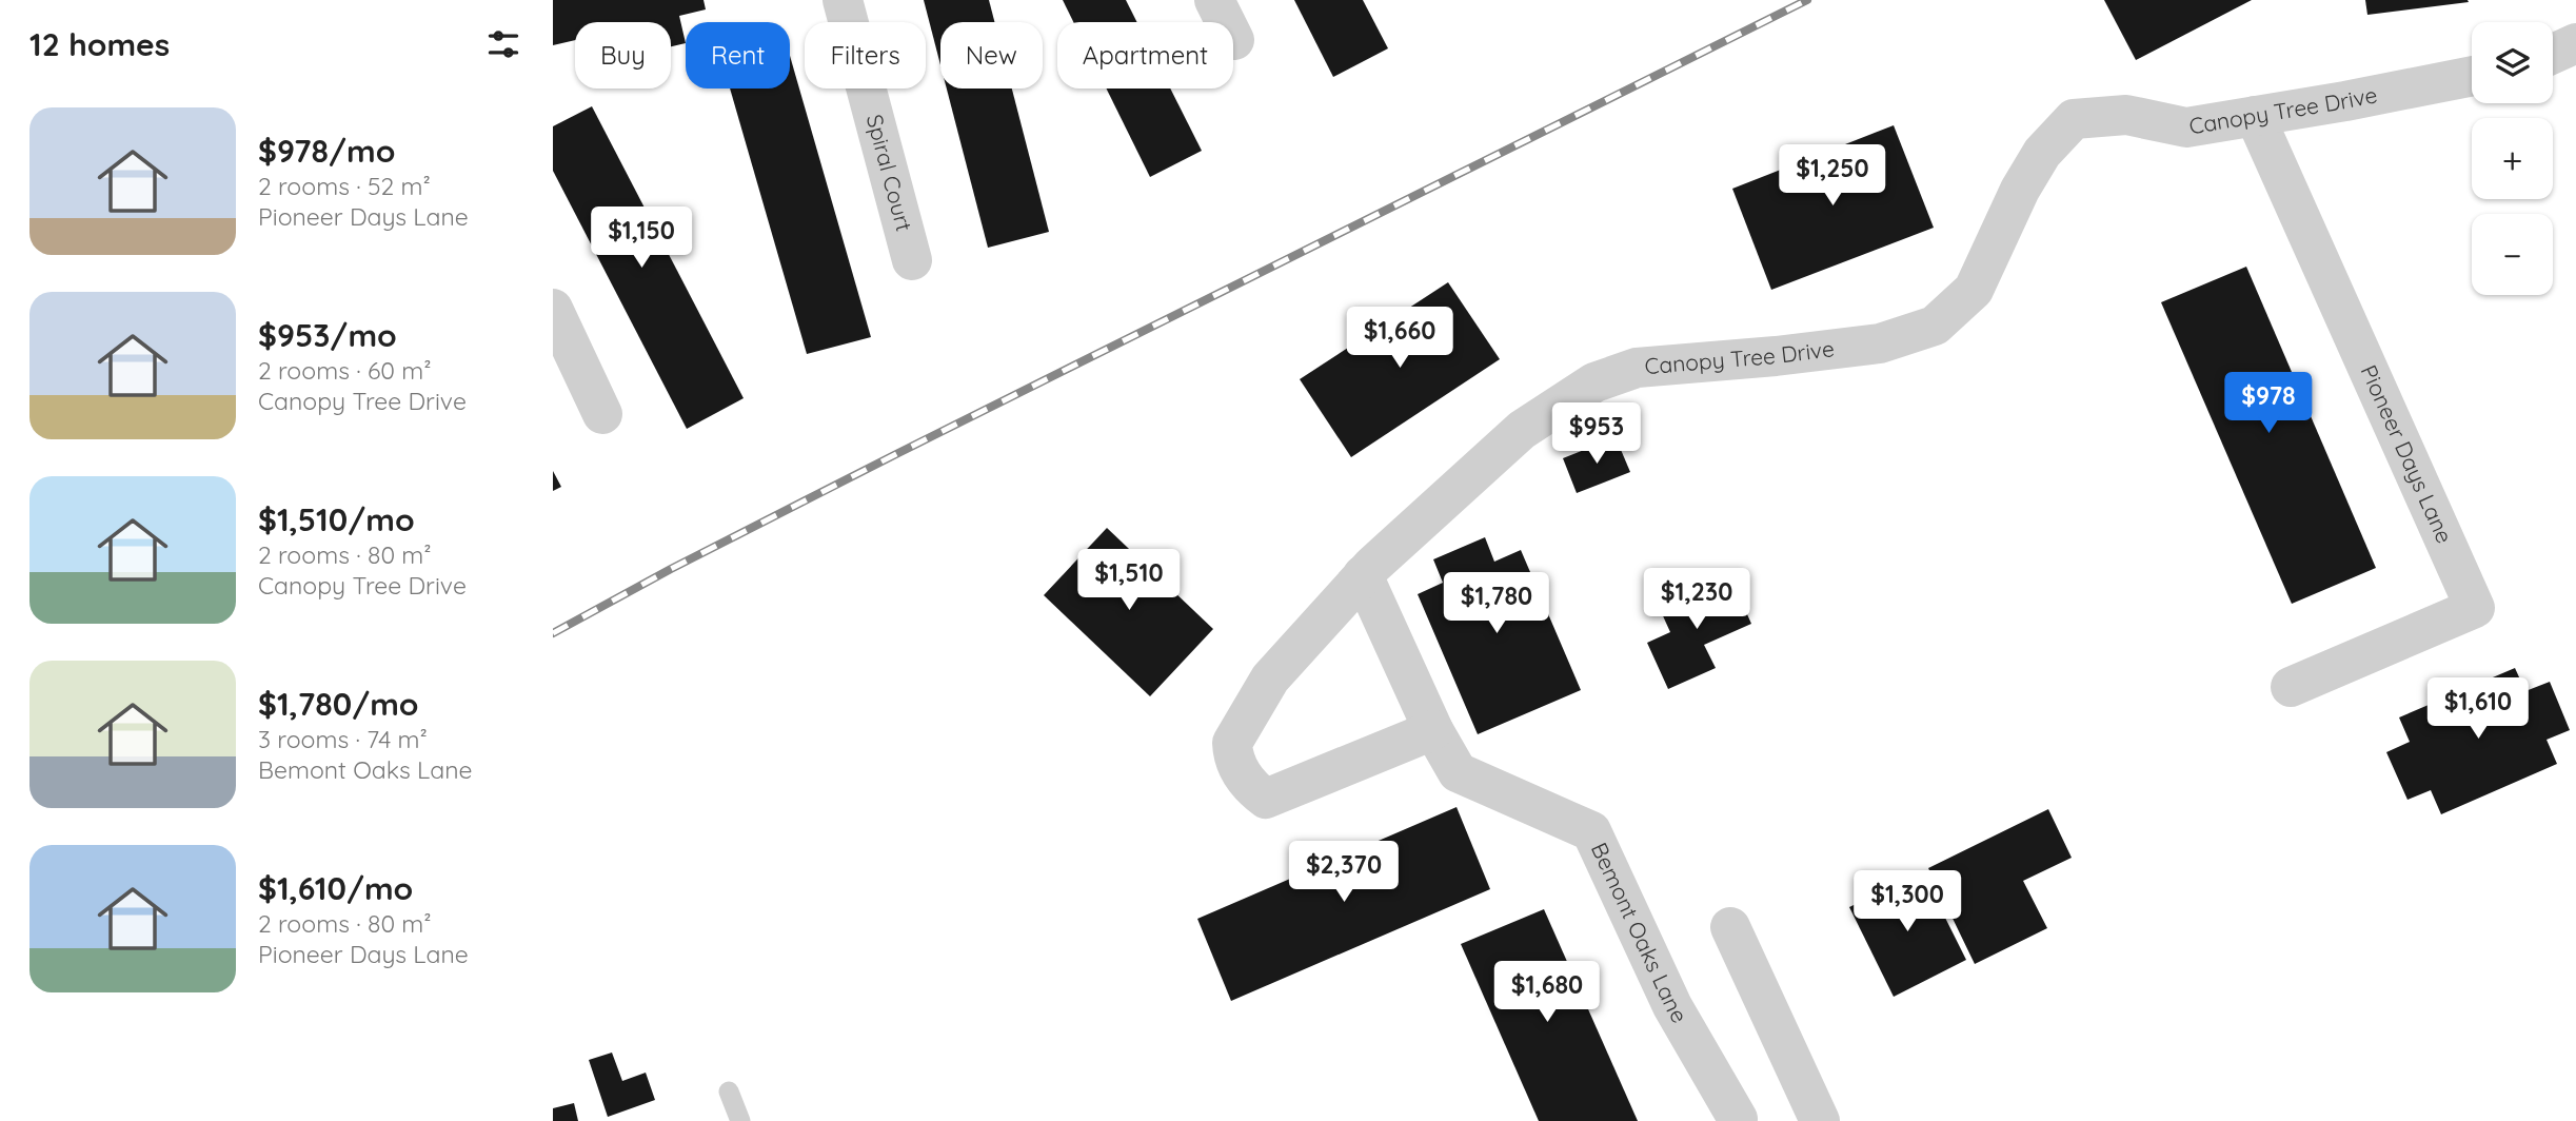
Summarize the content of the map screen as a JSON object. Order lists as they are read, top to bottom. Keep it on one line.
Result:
{"streets":{"street":["Canopy Tree Drive","Spiral Court","Pioneer Days Lane","Bemont Oaks Lane"]},"crossings":[["Canopy Tree Drive","Pioneer Days Lane"],["Canopy Tree Drive","Bemont Oaks Lane"]],"page":{"heading":"12 homes","map_buttons":["+","−"],"chip":["Buy","Rent","Filters","New","Apartment"],"list":[{"name":"$978/mo","note":"2 rooms · 52 m² · Pioneer Days Lane"},{"name":"$953/mo","note":"2 rooms · 60 m² · Canopy Tree Drive"},{"name":"$1,510/mo","note":"2 rooms · 80 m² · Canopy Tree Drive"},{"name":"$1,780/mo","note":"3 rooms · 74 m² · Bemont Oaks Lane"},{"name":"$1,610/mo","note":"2 rooms · 80 m² · Pioneer Days Lane"}],"price":["$1,250","$1,150","$1,660","$978","$953","$1,510","$1,230","$1,780","$1,610","$2,370","$1,300","$1,680"]}}
